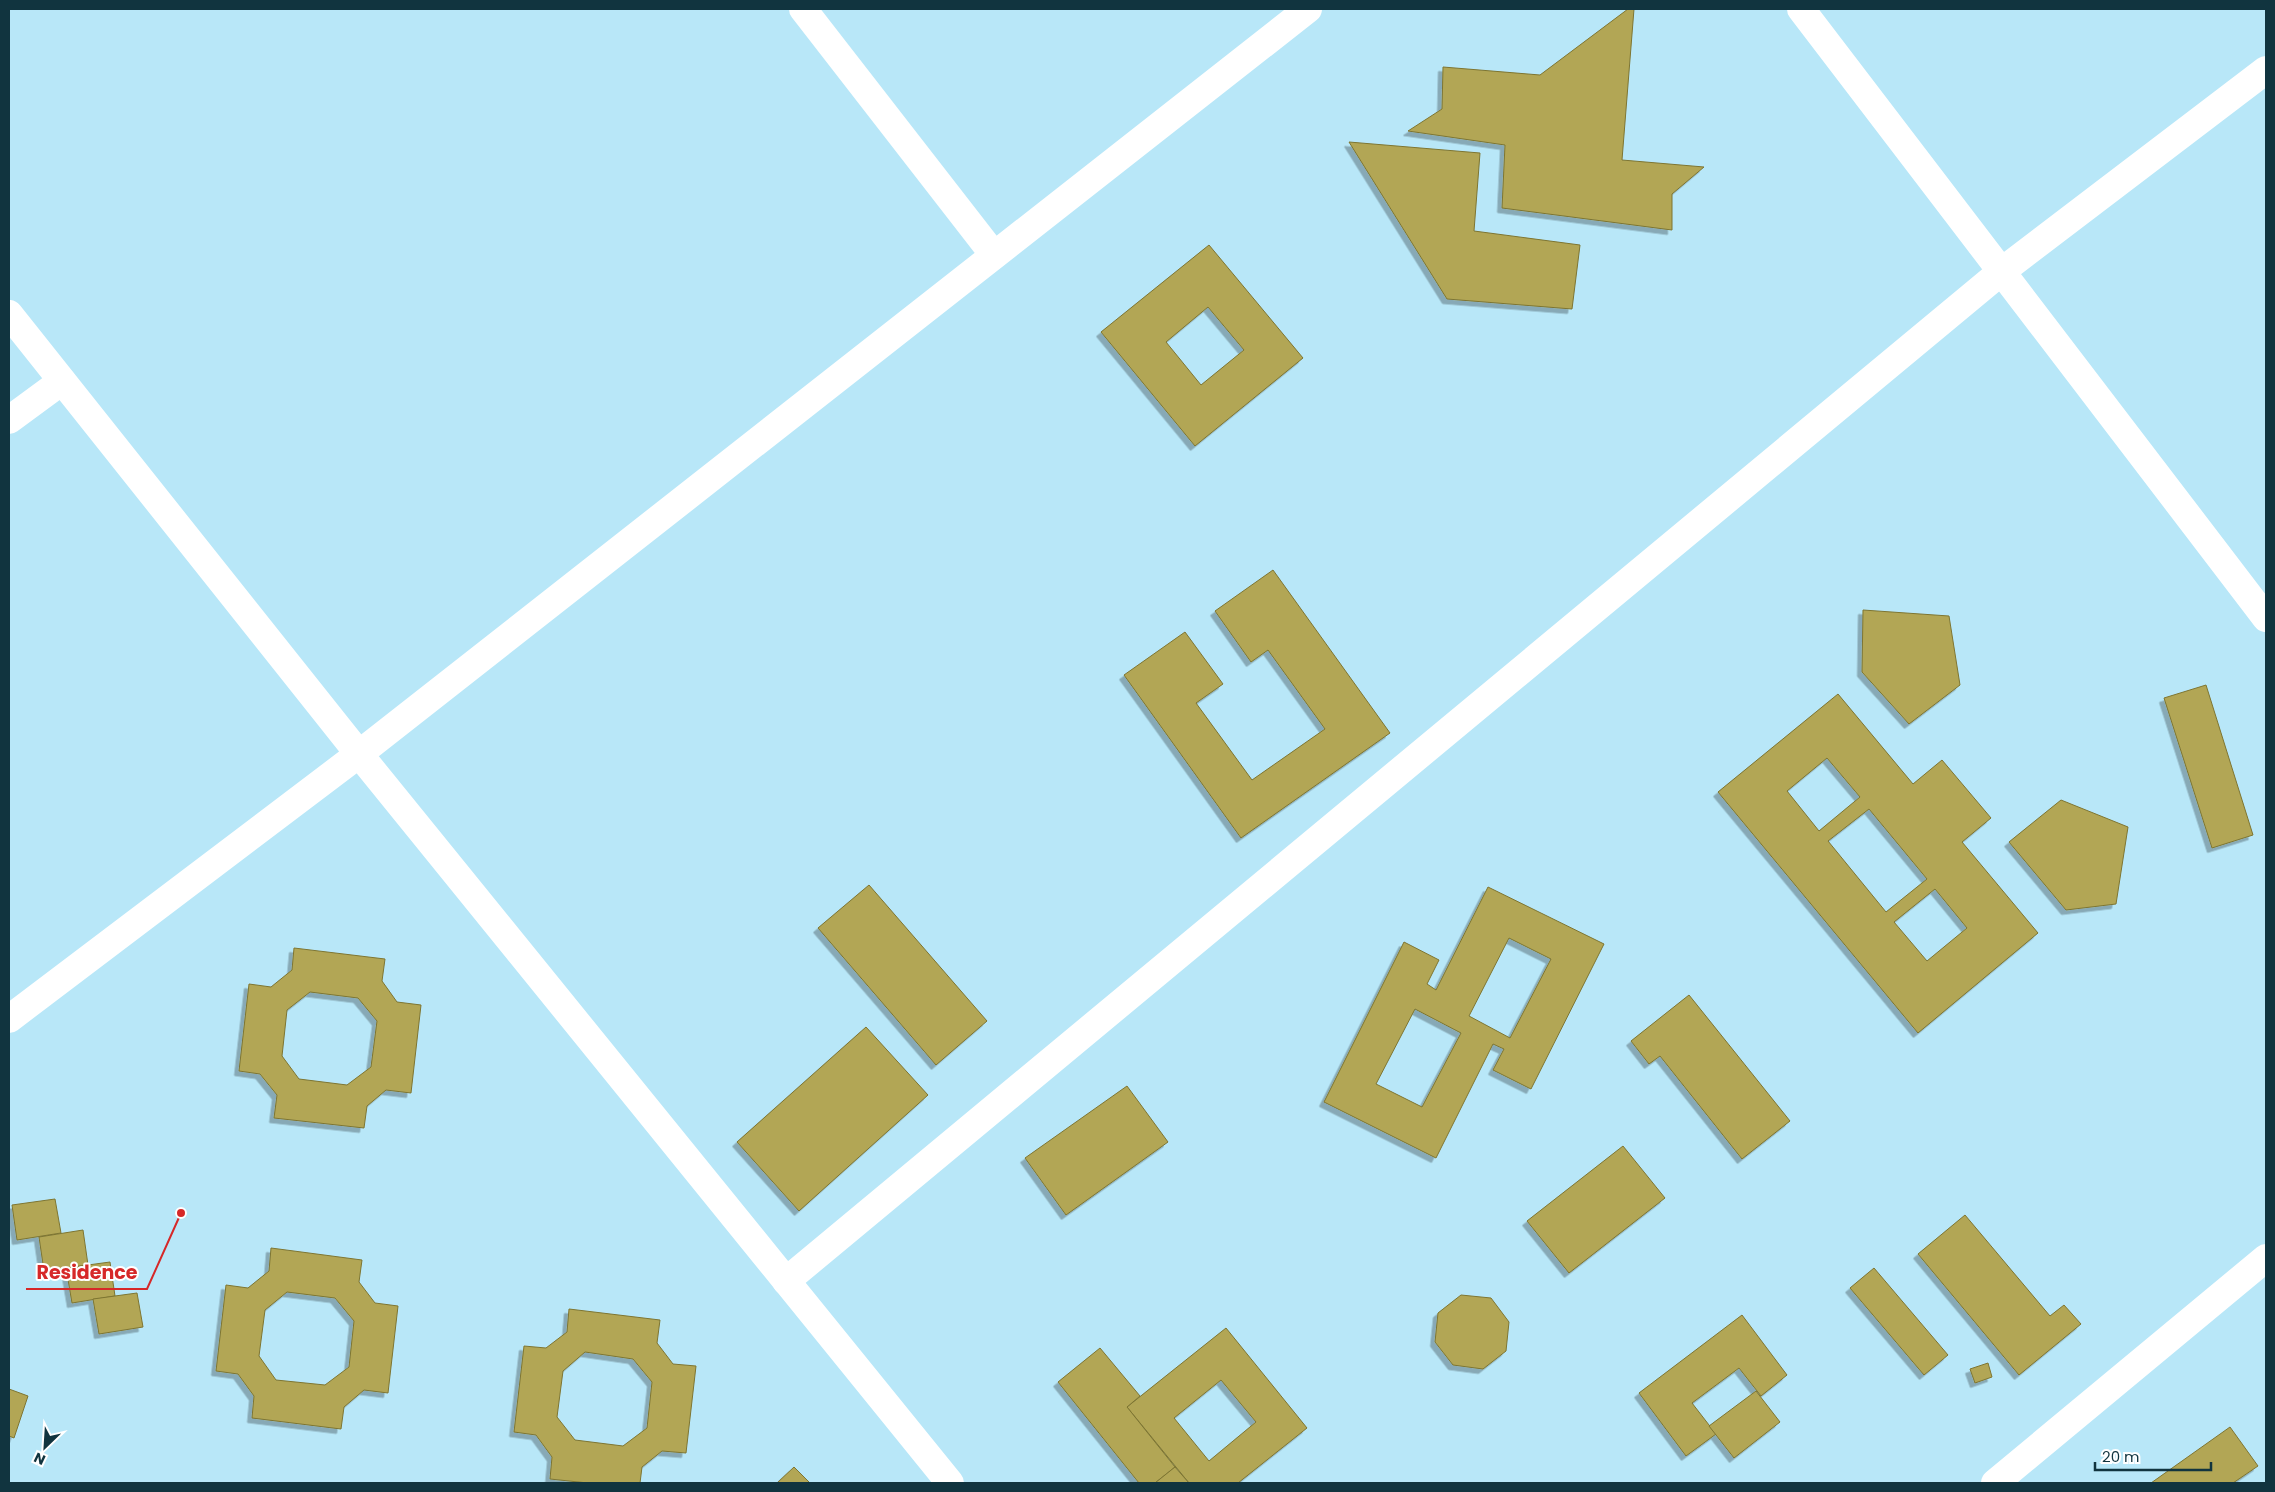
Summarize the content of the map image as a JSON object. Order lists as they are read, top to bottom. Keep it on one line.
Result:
{"places":["Residence"],"scale_bar":"20 m","north":"bottom left"}
